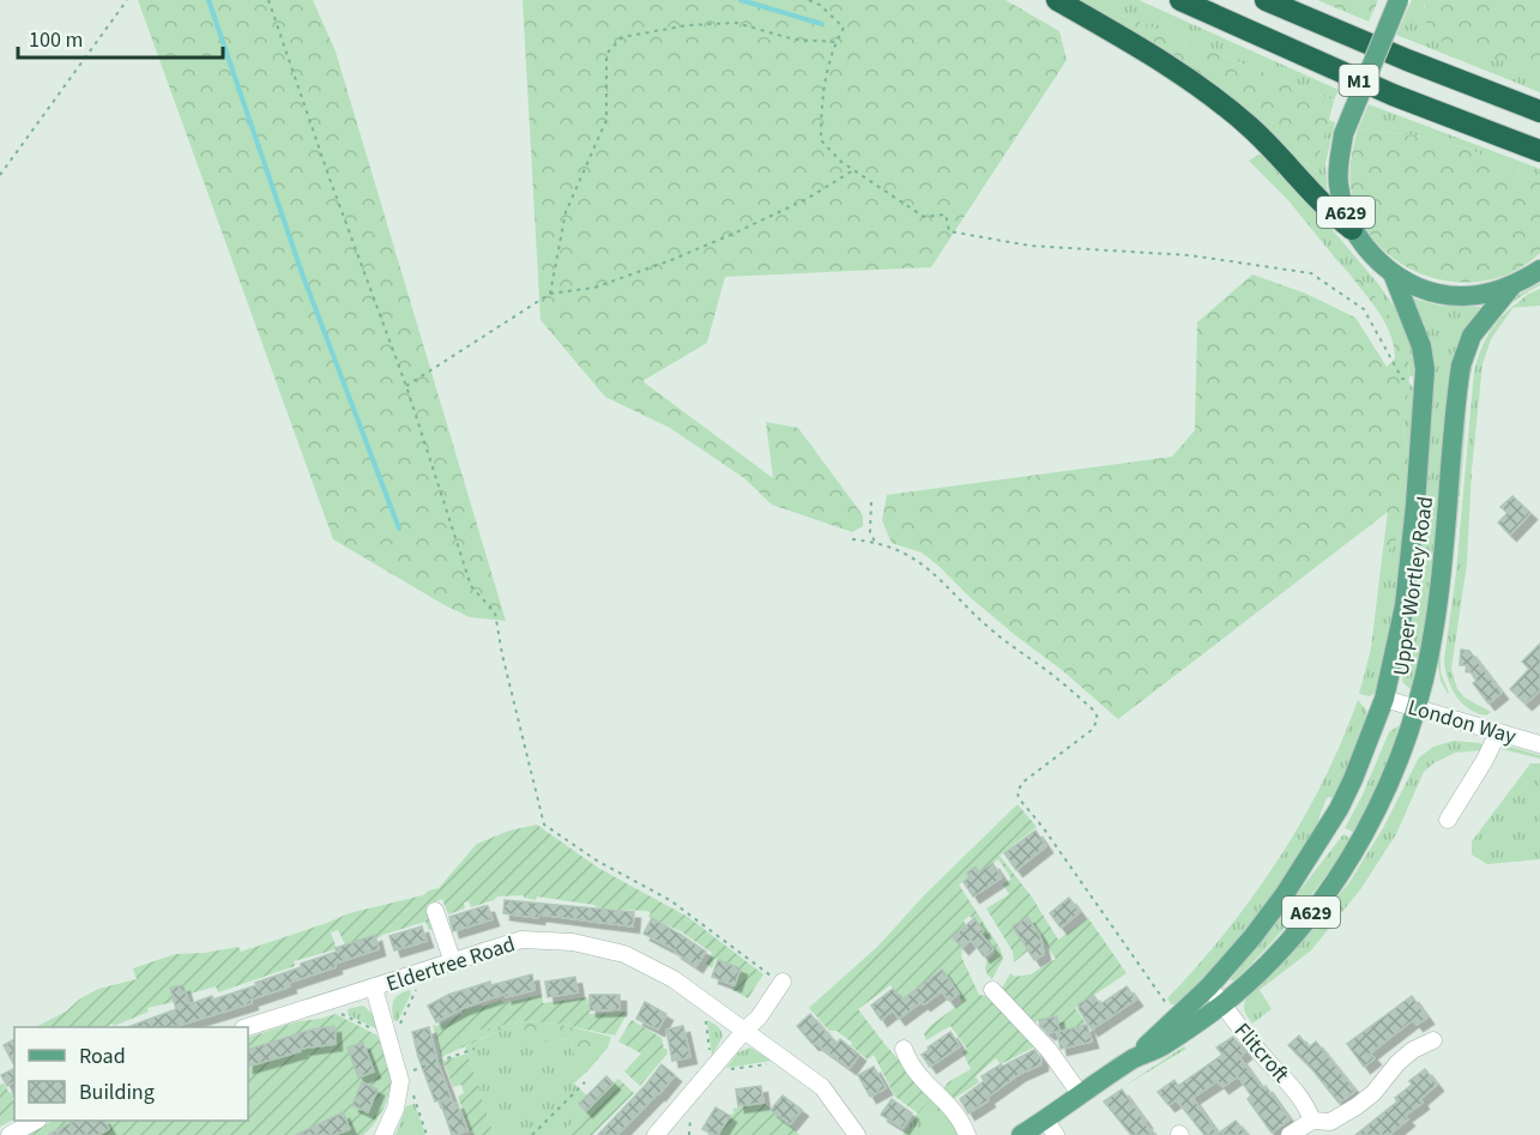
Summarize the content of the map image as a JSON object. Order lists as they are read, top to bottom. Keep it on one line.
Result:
{"streets":{"highway":["M1"],"main road":["A629","Upper Wortley Road"],"street":["London Way","Eldertree Road","Flitcroft"]},"crossings":[["A629","Upper Wortley Road"],["Upper Wortley Road","London Way"],["Upper Wortley Road","Flitcroft"]],"legend":["Road","Building"],"scale_bar":"100 m"}
